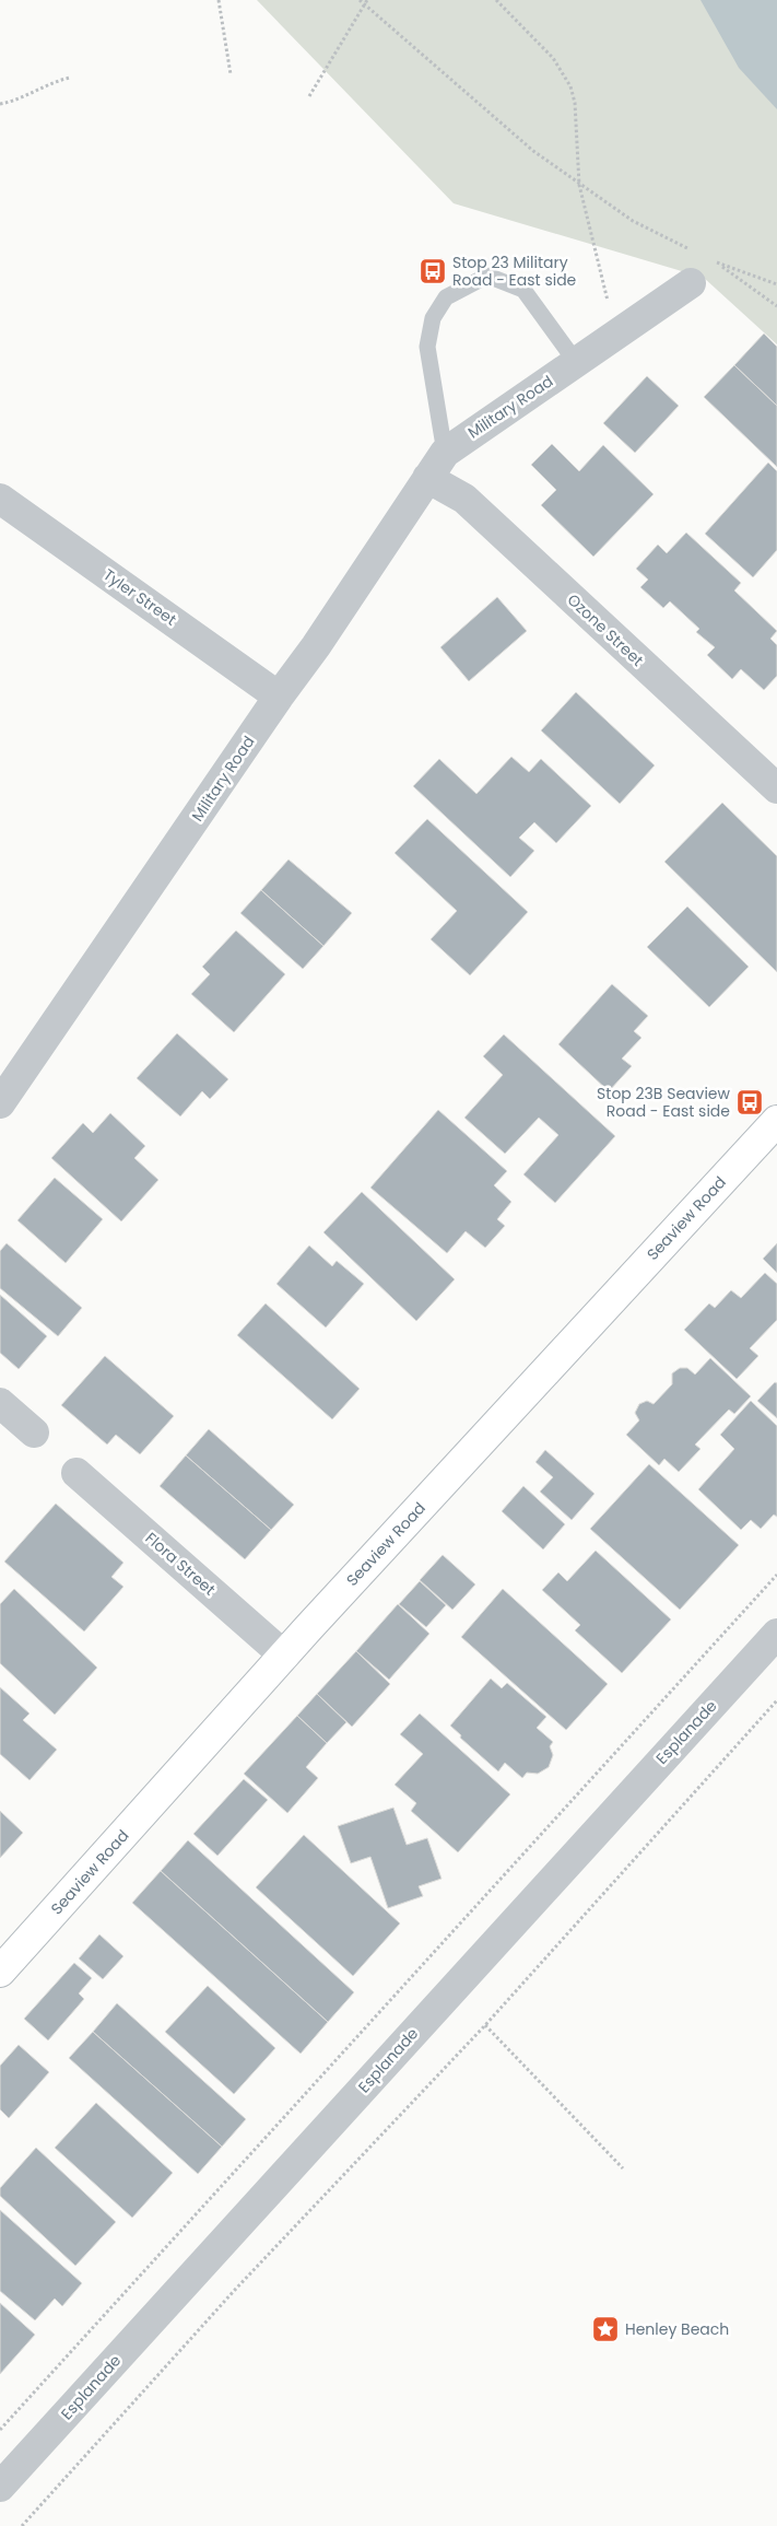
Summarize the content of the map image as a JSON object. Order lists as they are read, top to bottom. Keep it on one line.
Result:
{"streets":{"main road":["Seaview Road"],"street":["Military Road","Tyler Street","Ozone Street","Flora Street","Esplanade"]},"crossings":[["Military Road","Tyler Street"],["Military Road","Ozone Street"],["Seaview Road","Flora Street"]],"places":{"bus stop":["Stop 23 Military Road - East side","Stop 23B Seaview Road - East side"],"place":["Henley Beach"]}}
